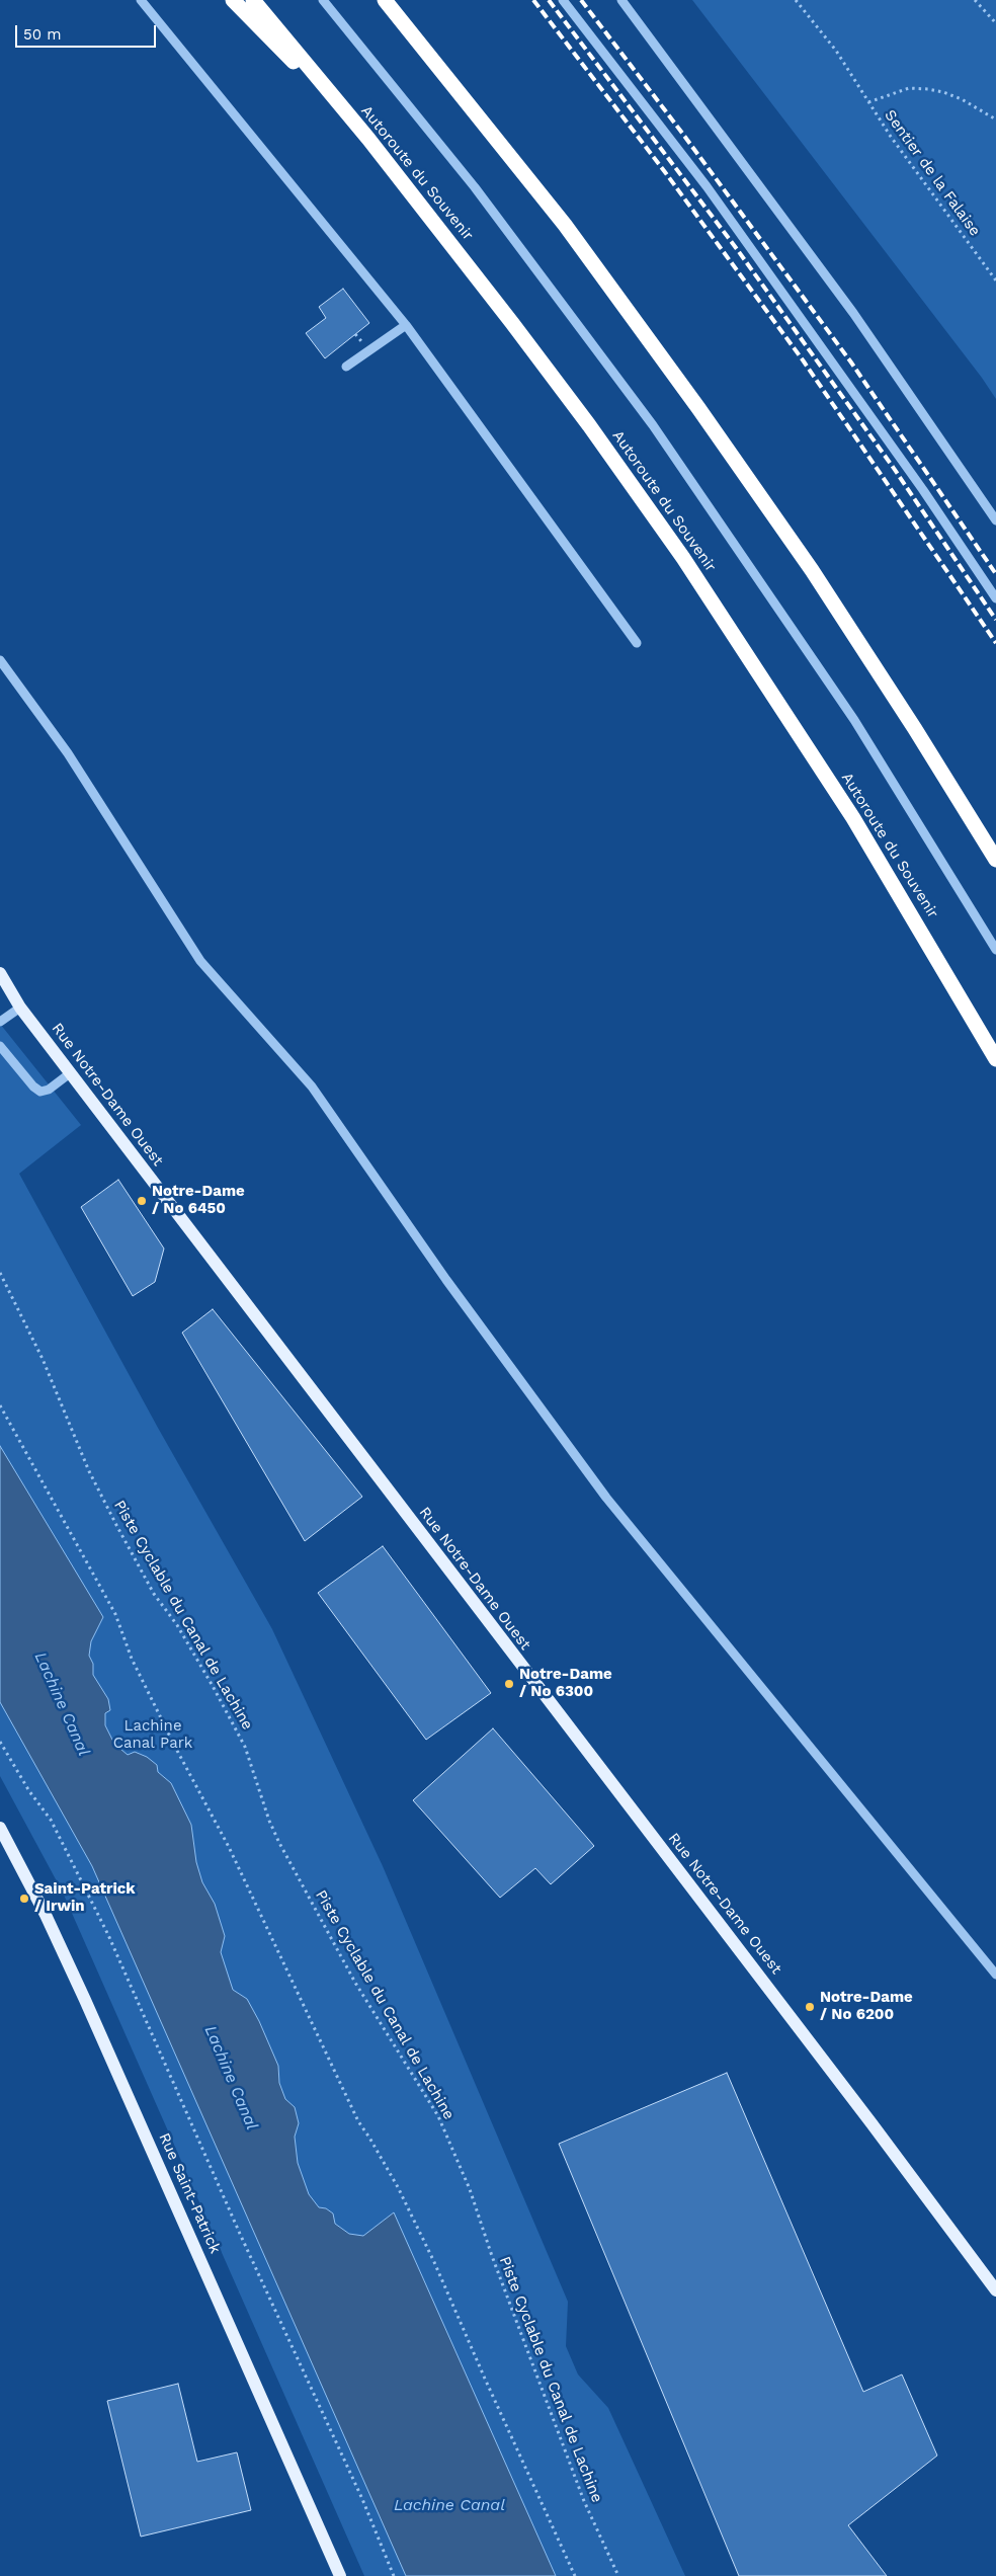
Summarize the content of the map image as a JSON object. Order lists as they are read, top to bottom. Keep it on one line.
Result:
{"streets":{"highway":["Autoroute du Souvenir"],"main road":["Rue Notre-Dame Ouest","Rue Saint-Patrick"],"path":["Sentier de la Falaise","Piste Cyclable du Canal de Lachine"]},"water":["Lachine Canal"],"parks":["Lachine Canal Park"],"places":["Notre-Dame / No 6450","Notre-Dame / No 6300","Saint-Patrick / Irwin","Notre-Dame / No 6200"],"scale_bar":"50 m"}
